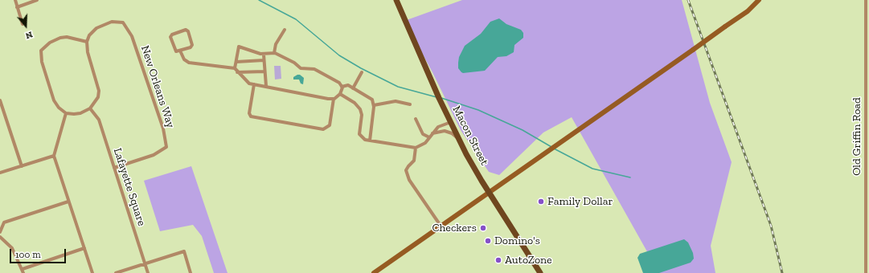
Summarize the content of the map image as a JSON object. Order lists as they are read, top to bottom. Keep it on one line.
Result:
{"streets":{"main road":["Macon Street"],"street":["New Orleans Way","Old Griffin Road","Lafayette Square"]},"crossings":[["New Orleans Way","Lafayette Square"]],"places":["Family Dollar","Checkers","Domino's","AutoZone"],"scale_bar":"100 m","north":"bottom"}
